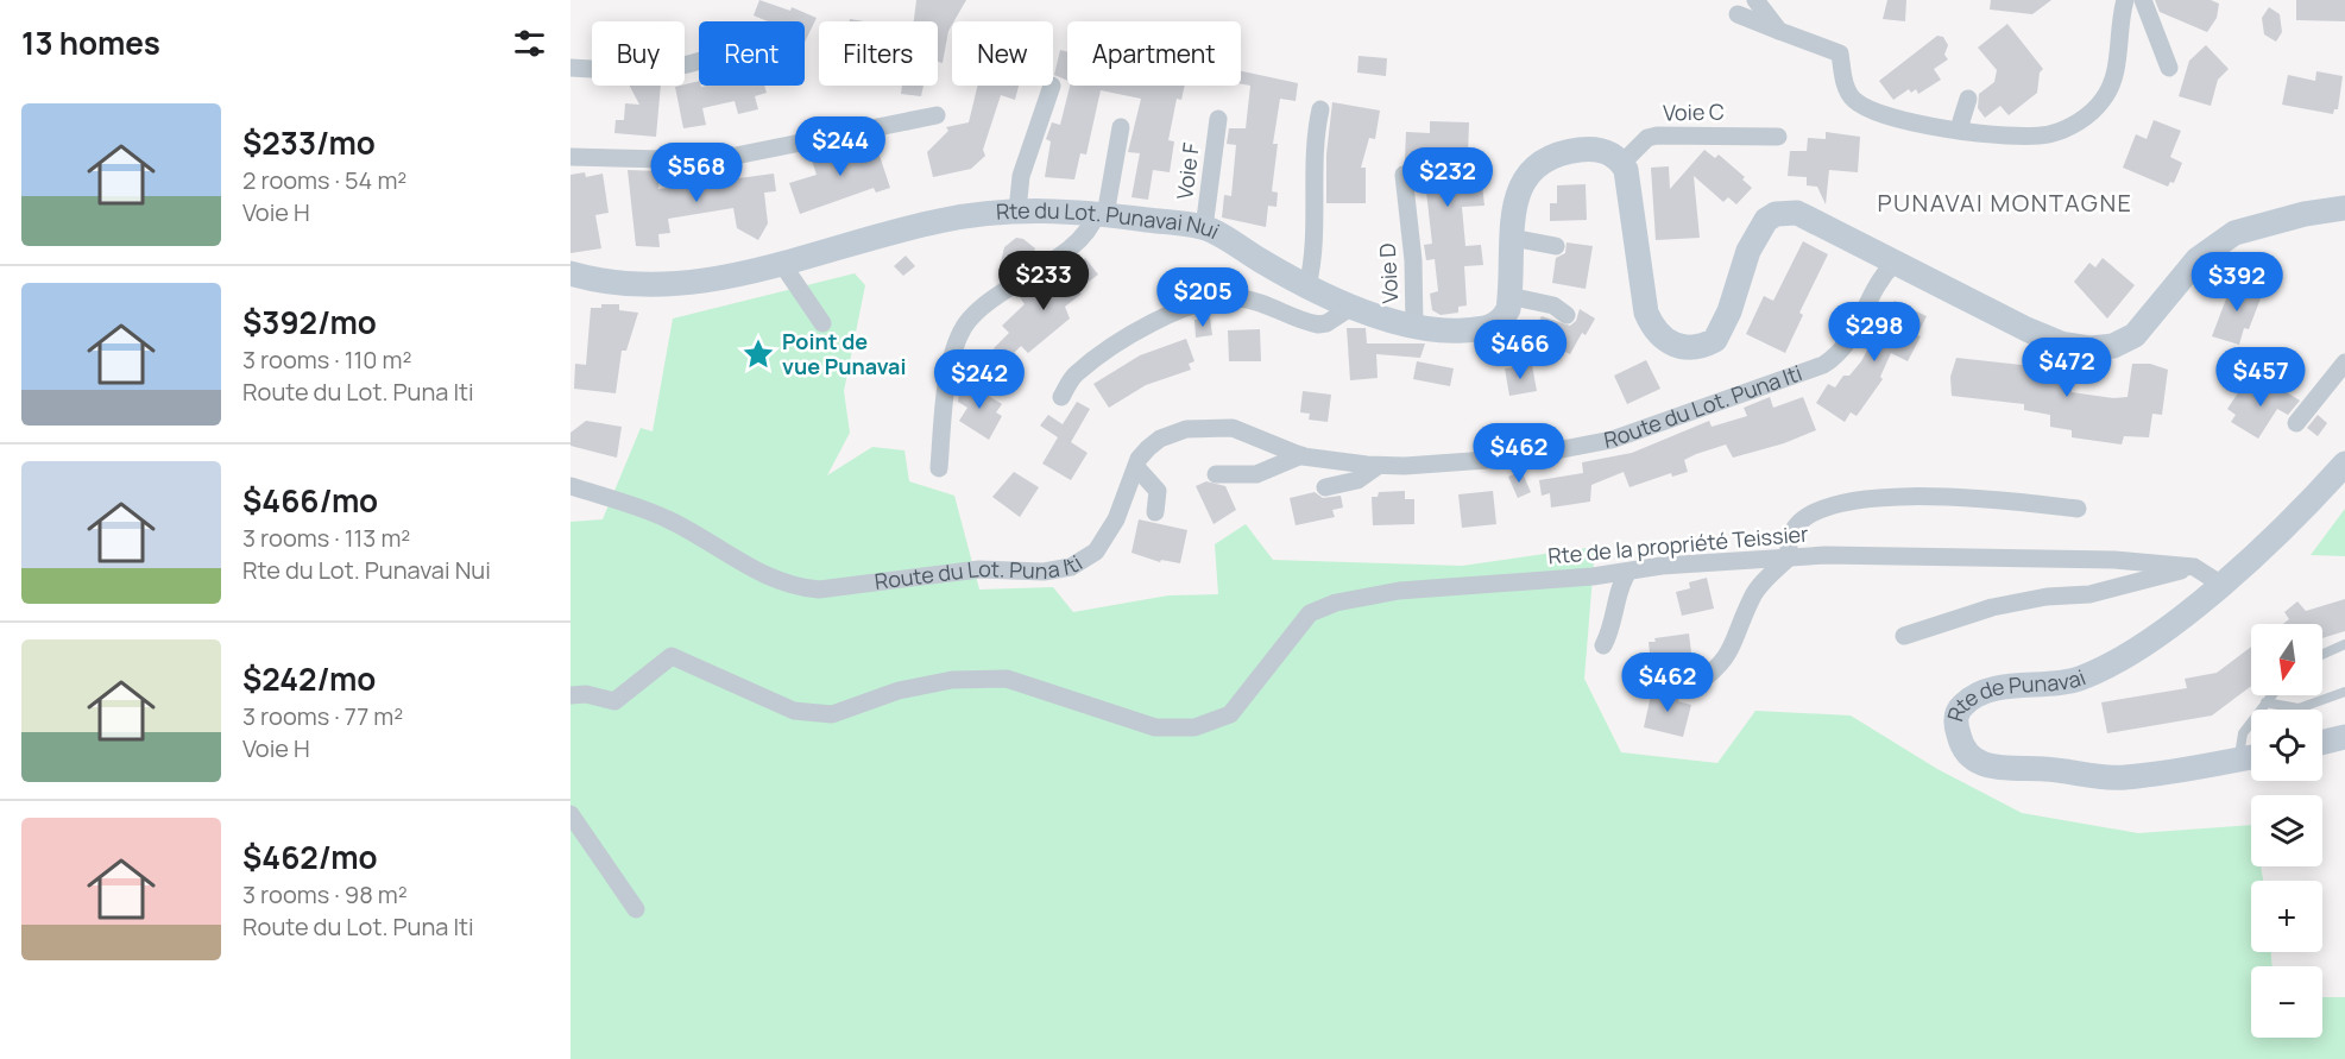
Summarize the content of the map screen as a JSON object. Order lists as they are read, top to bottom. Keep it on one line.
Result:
{"streets":{"main road":["Rte du Lot. Punavai Nui","Rte de Punavai"],"street":["Voie C","Voie F","Voie D","Route du Lot. Puna Iti","Rte de la propriété Teissier"]},"crossings":[["Voie C","Rte du Lot. Punavai Nui"],["Voie F","Rte du Lot. Punavai Nui"],["Rte du Lot. Punavai Nui","Voie D"],["Rte de la propriété Teissier","Rte de Punavai"]],"districts":["PUNAVAI MONTAGNE"],"places":{"place":["Point de vue Punavai"]},"north":"bottom","page":{"heading":"13 homes","chip":["Buy","Rent","Filters","New","Apartment"],"list":[{"name":"$233/mo","note":"2 rooms · 54 m² · Voie H"},{"name":"$392/mo","note":"3 rooms · 110 m² · Route du Lot. Puna Iti"},{"name":"$466/mo","note":"3 rooms · 113 m² · Rte du Lot. Punavai Nui"},{"name":"$242/mo","note":"3 rooms · 77 m² · Voie H"},{"name":"$462/mo","note":"3 rooms · 98 m² · Route du Lot. Puna Iti"}],"price":["$244","$568","$232","$233","$392","$205","$298","$466","$472","$457","$242","$462","$462"],"map_buttons":["+","−"]}}
